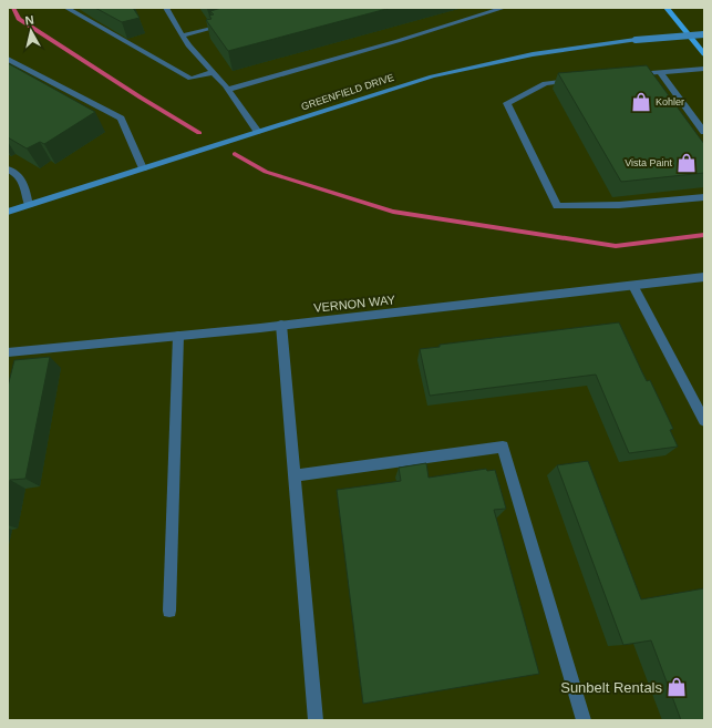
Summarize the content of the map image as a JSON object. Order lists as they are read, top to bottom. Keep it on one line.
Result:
{"streets":{"main road":["GREENFIELD DRIVE"],"street":["VERNON WAY"]},"places":{"shop":["Kohler","Vista Paint","Sunbelt Rentals"]},"north":"top"}
